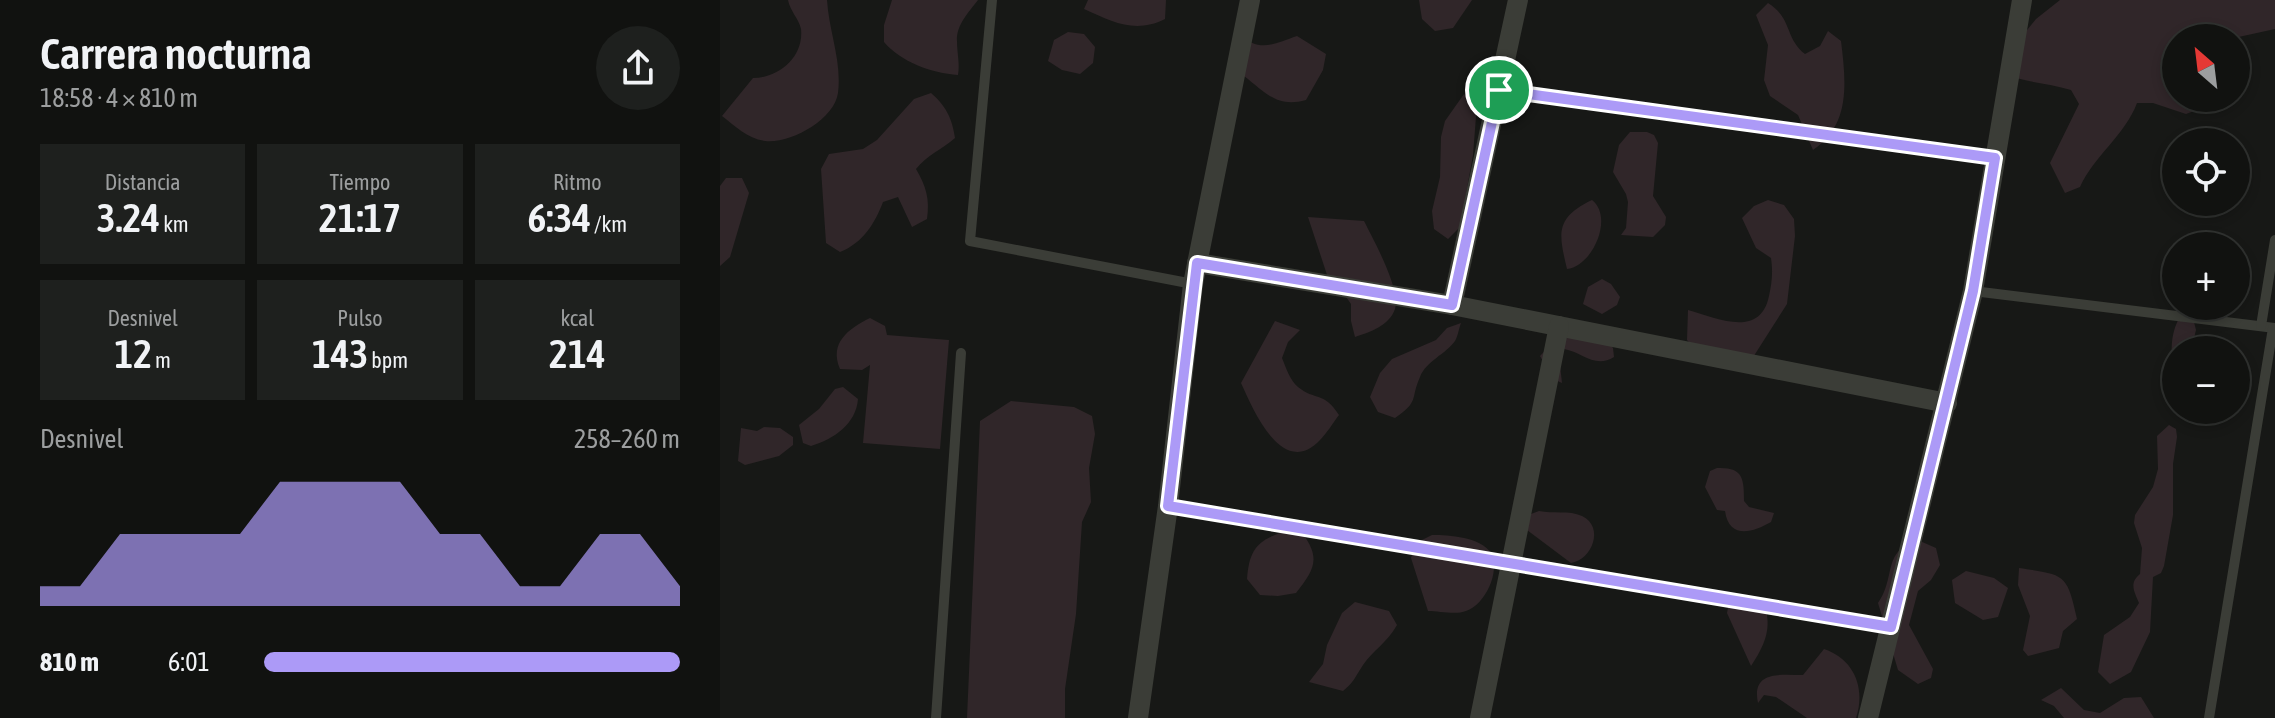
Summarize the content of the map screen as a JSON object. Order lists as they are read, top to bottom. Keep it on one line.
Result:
{"north":"top left","page":{"heading":["Carrera nocturna","18:58 · 4 × 810 m"],"map_buttons":["+","−"],"stats":[["Distancia","3.24 km"],["Tiempo","21:17"],["Ritmo","6:34 /km"],["Desnivel","12 m"],["Pulso","143 bpm"],["kcal","214"]],"chart":["Desnivel","258–260 m"],"list":[{"name":"810 m","note":"6:01"}]}}
